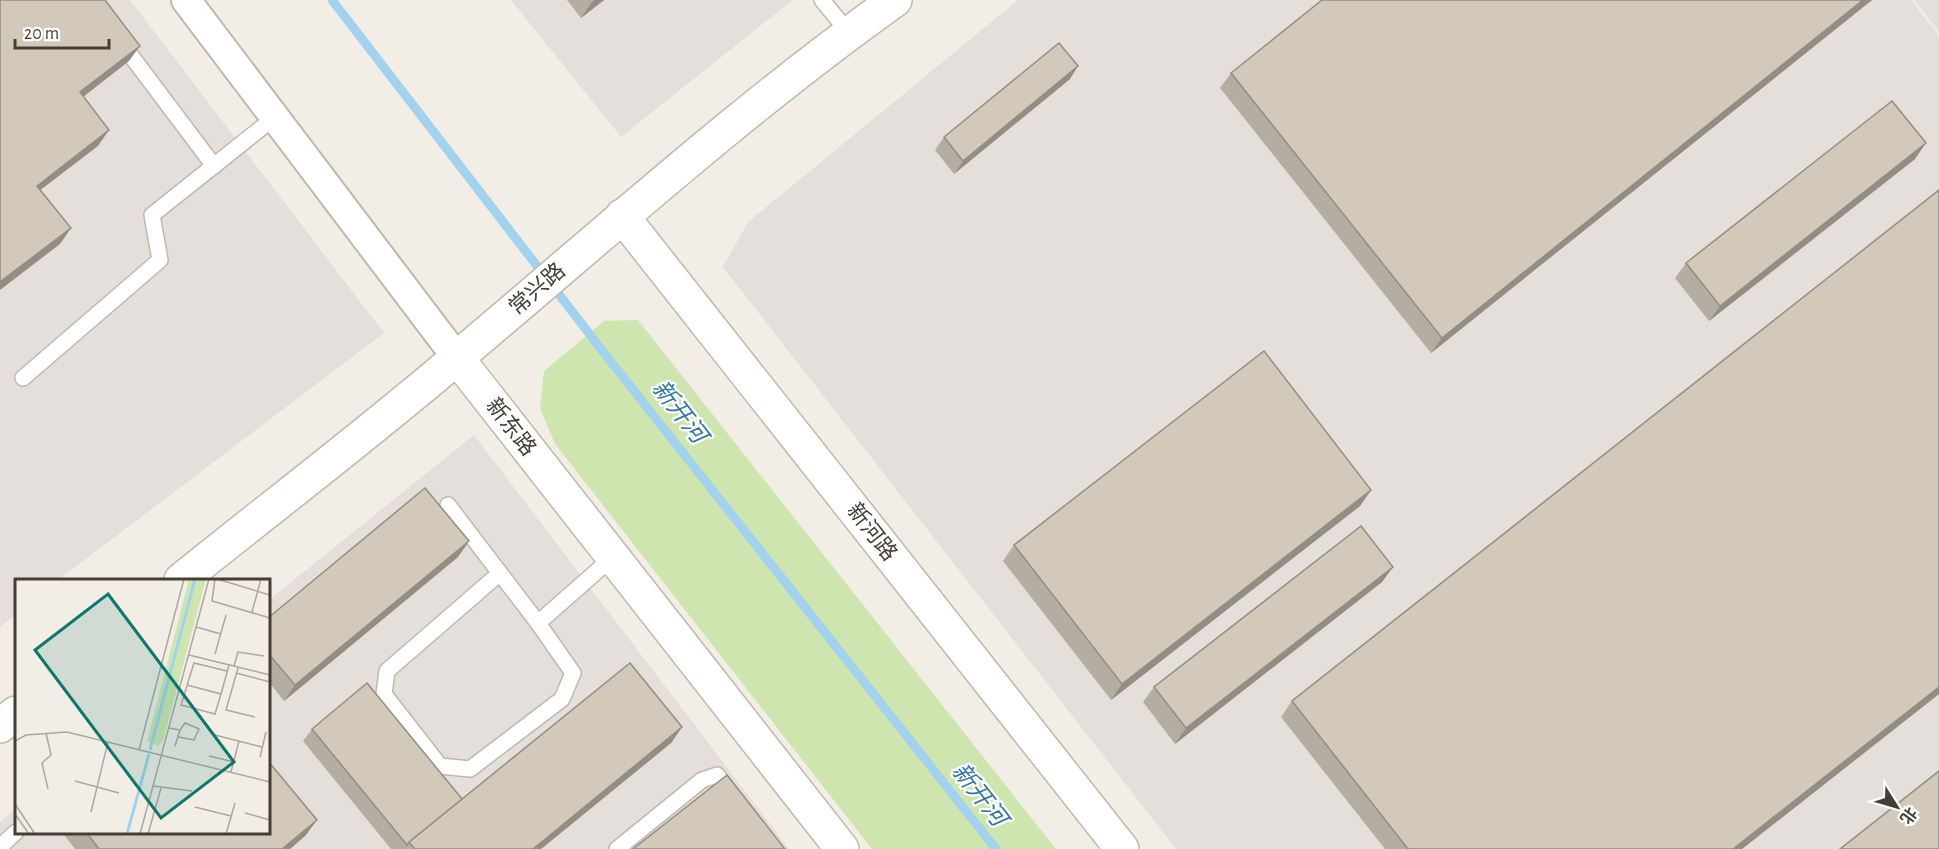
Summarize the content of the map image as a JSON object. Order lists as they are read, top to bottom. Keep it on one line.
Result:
{"streets":{"street":["常兴路","新东路","新河路"]},"crossings":[["常兴路","新东路"],["常兴路","新河路"]],"water":["新开河"],"scale_bar":"20 m","north":"bottom right"}
